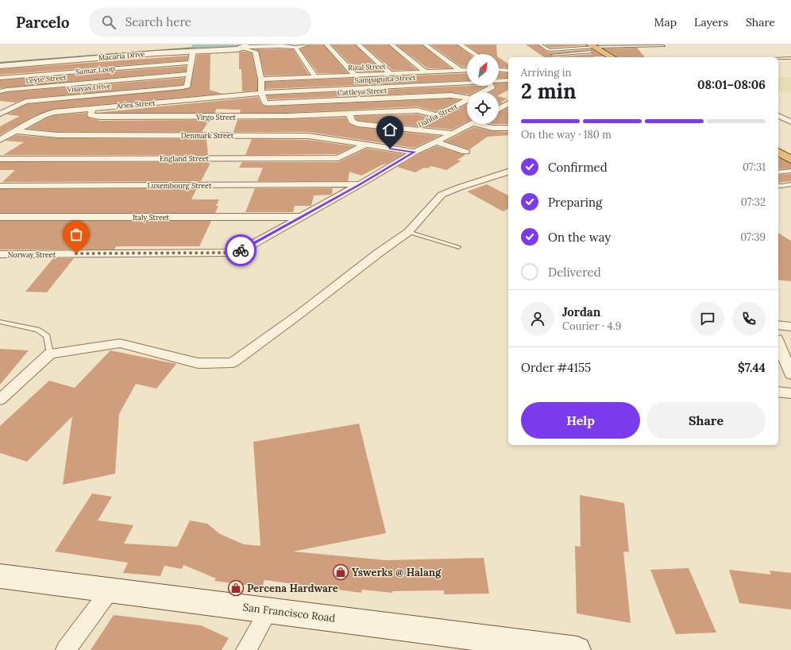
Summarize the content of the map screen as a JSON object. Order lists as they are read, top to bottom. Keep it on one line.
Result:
{"streets":{"main road":["San Francisco Road"],"street":["Macaria Drive","Rizal Street","Samar Loop","Leyte Street","Sampaguita Street","Visayas Drive","Cattleya Street","Aries Street","Dahlia Street","Virgo Street","Denmark Street","England Street","Luxembourg Street","Italy Street","Norway Street"]},"crossings":[["Leyte Street","Visayas Drive"],["Sampaguita Street","Cattleya Street"],["Sampaguita Street","Aries Street"],["Cattleya Street","Aries Street"],["Aries Street","Virgo Street"],["Aries Street","Denmark Street"],["Denmark Street","England Street"],["Denmark Street","Norway Street"],["Luxembourg Street","Norway Street"],["Italy Street","Norway Street"]],"places":{"shop":["Yswerks @ Halang","Percena Hardware"]},"north":"top right","page":{"header":"Parcelo","search":"Search here","nav":["Map","Layers","Share"],"heading":["2 min","Arriving in","08:01–08:06"],"panel":["Jordan","Courier · 4.9","Order #4155","$7.44"],"bar":"On the way · 180 m","list":[["Confirmed","07:31"],["Preparing","07:32"],["On the way","07:39"],"Delivered"],"buttons":["Help","Share"]}}
